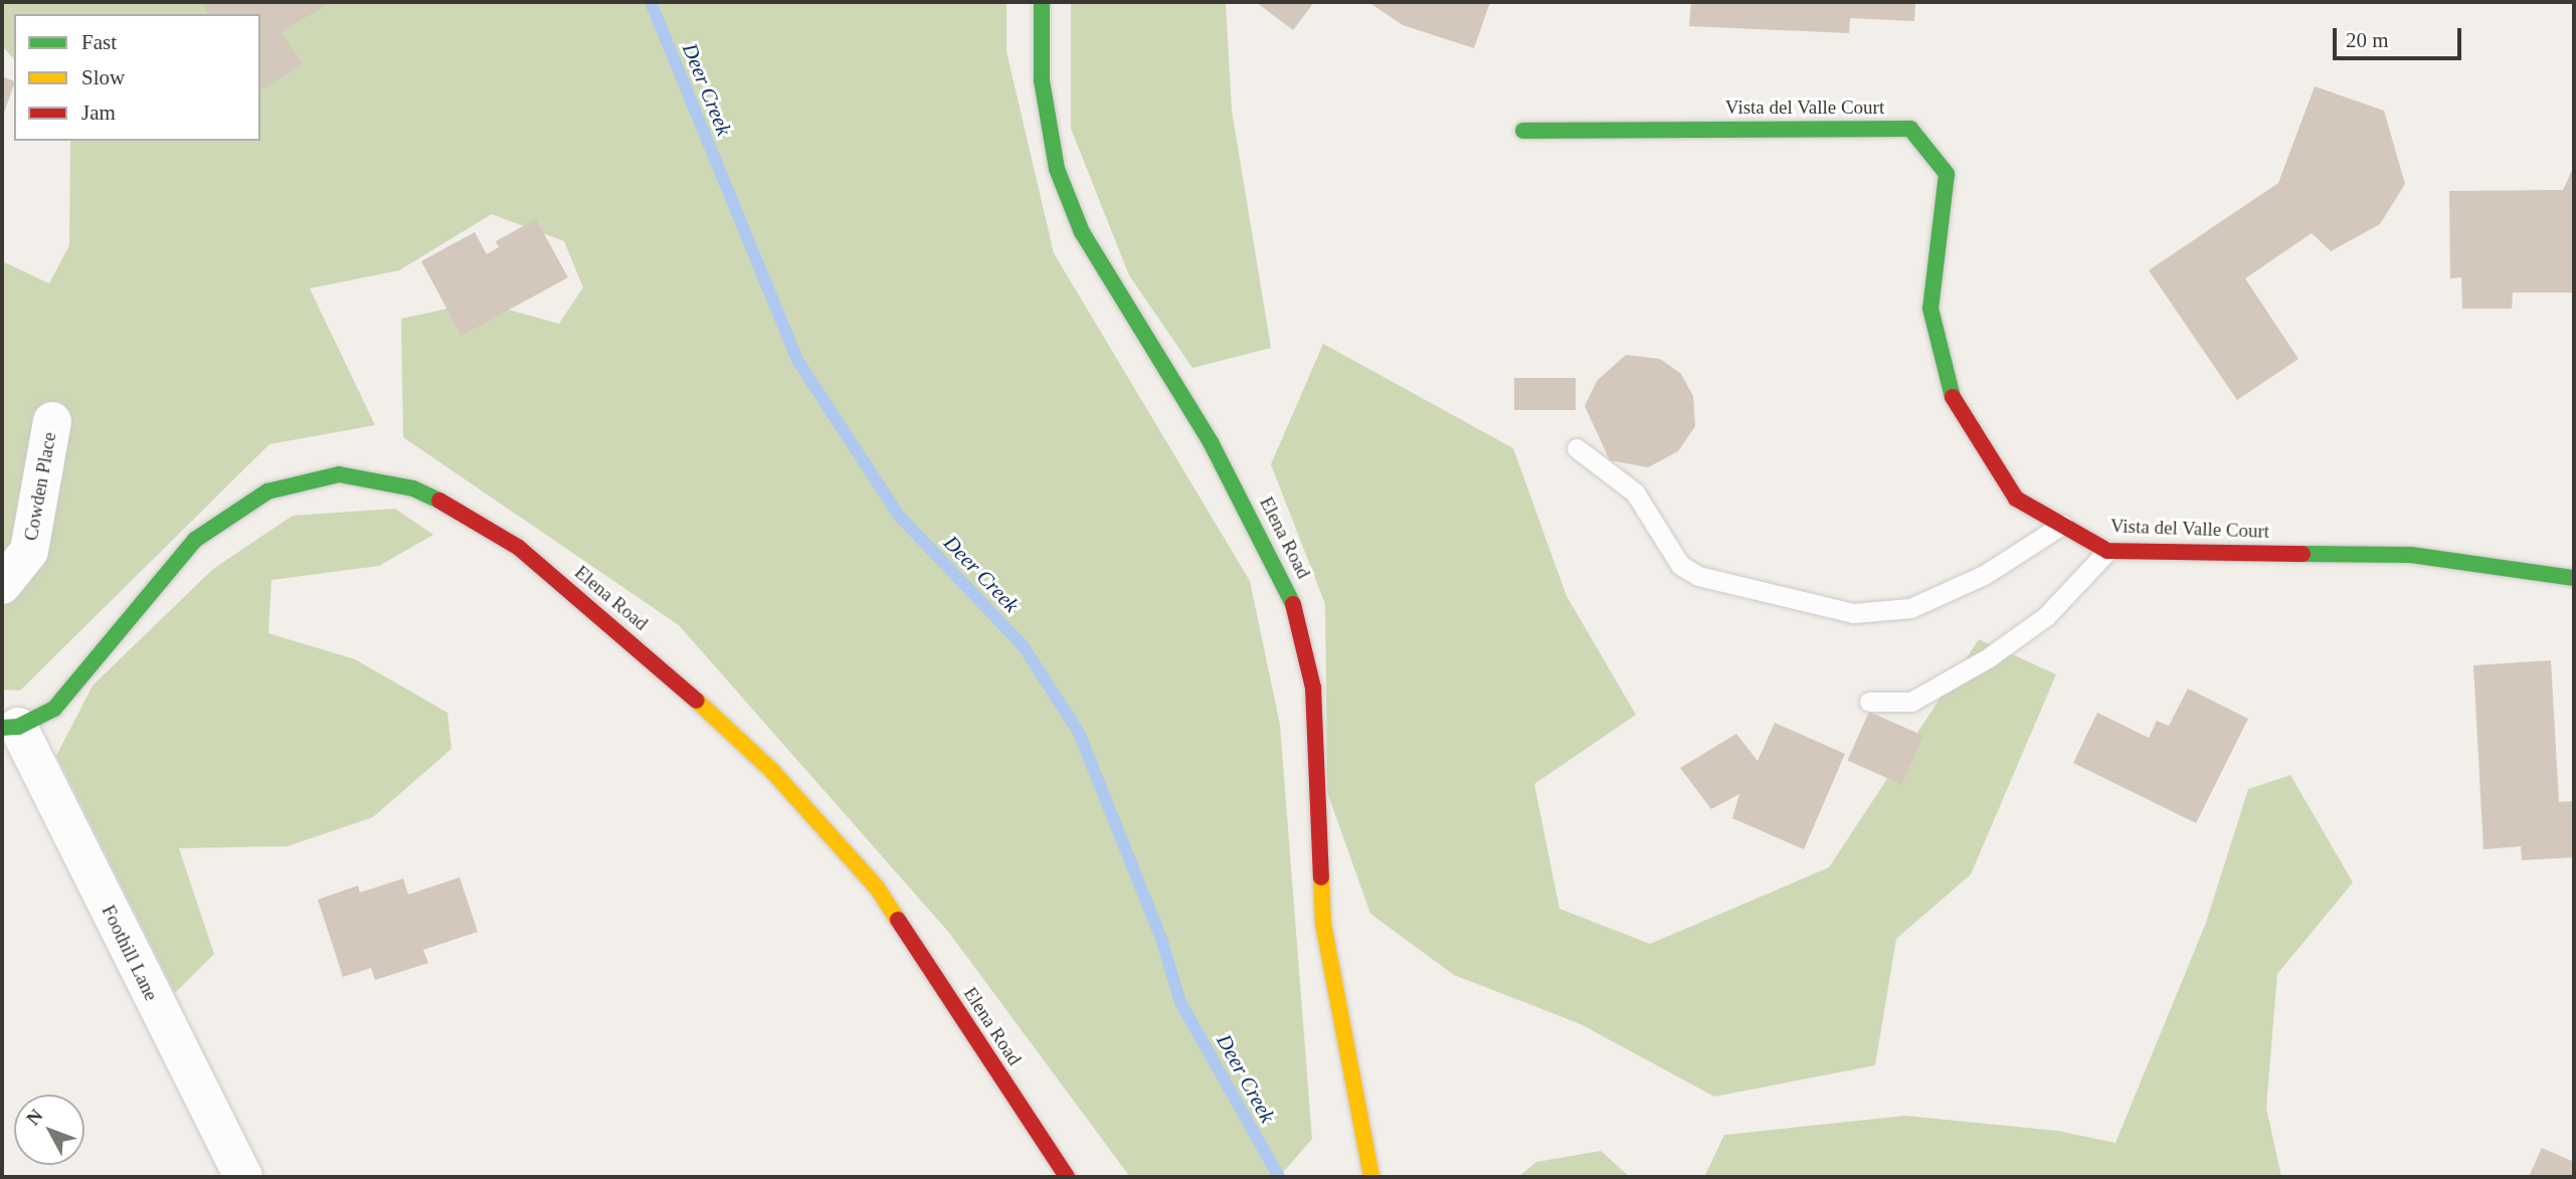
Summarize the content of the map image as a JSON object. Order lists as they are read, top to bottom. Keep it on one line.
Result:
{"streets":{"street":["Vista del Valle Court","Cowden Place","Elena Road","Foothill Lane"]},"crossings":[["Elena Road","Foothill Lane"]],"water":["Deer Creek"],"legend":["Fast","Slow","Jam"],"scale_bar":"20 m","north":"top left"}
